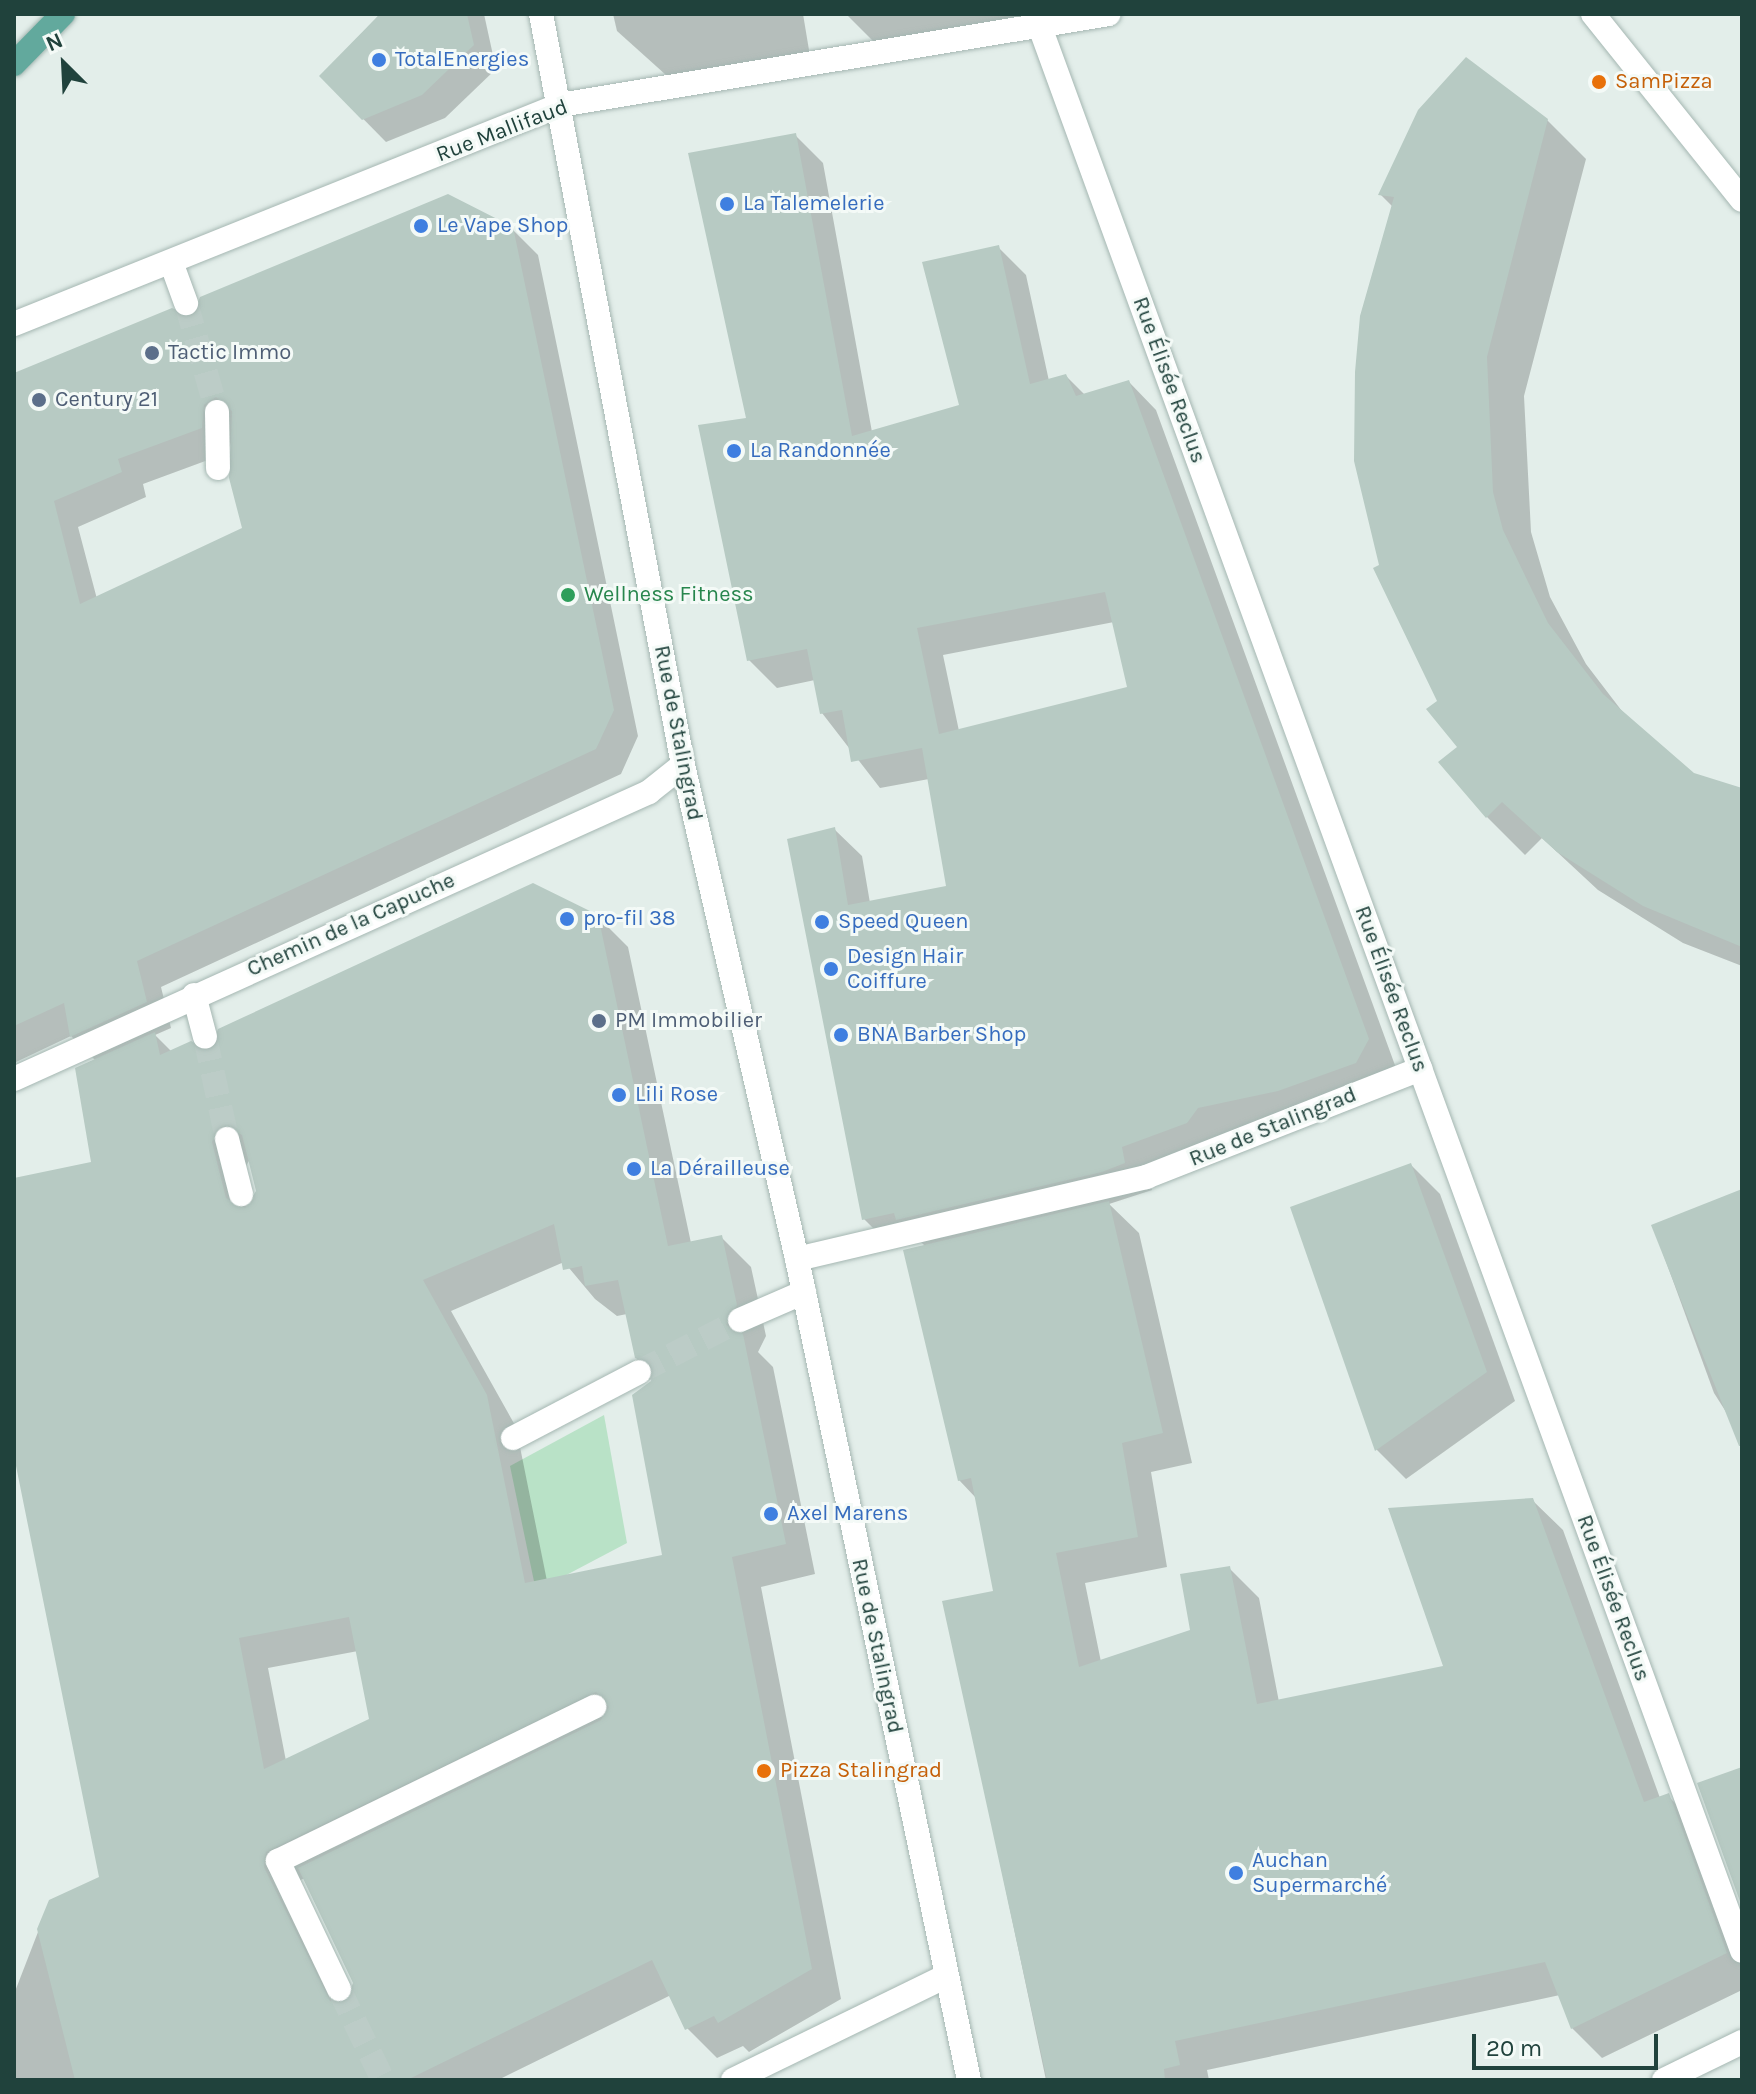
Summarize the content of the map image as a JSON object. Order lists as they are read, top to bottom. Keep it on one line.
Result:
{"streets":{"street":["Rue Mallifaud","Rue Élisée Reclus","Rue de Stalingrad","Chemin de la Capuche"]},"crossings":[["Rue Mallifaud","Rue Élisée Reclus"],["Rue Mallifaud","Rue de Stalingrad"],["Rue Élisée Reclus","Rue de Stalingrad"],["Rue de Stalingrad","Chemin de la Capuche"]],"places":["TotalEnergies","SamPizza","La Talemelerie","Le Vape Shop","Tactic Immo","Century 21","La Randonnée","Wellness Fitness","pro-fil 38","Speed Queen","Design Hair Coiffure","PM Immobilier","BNA Barber Shop","Lili Rose","La Dérailleuse","Axel Marens","Pizza Stalingrad","Auchan Supermarché"],"scale_bar":"20 m","north":"top left"}
